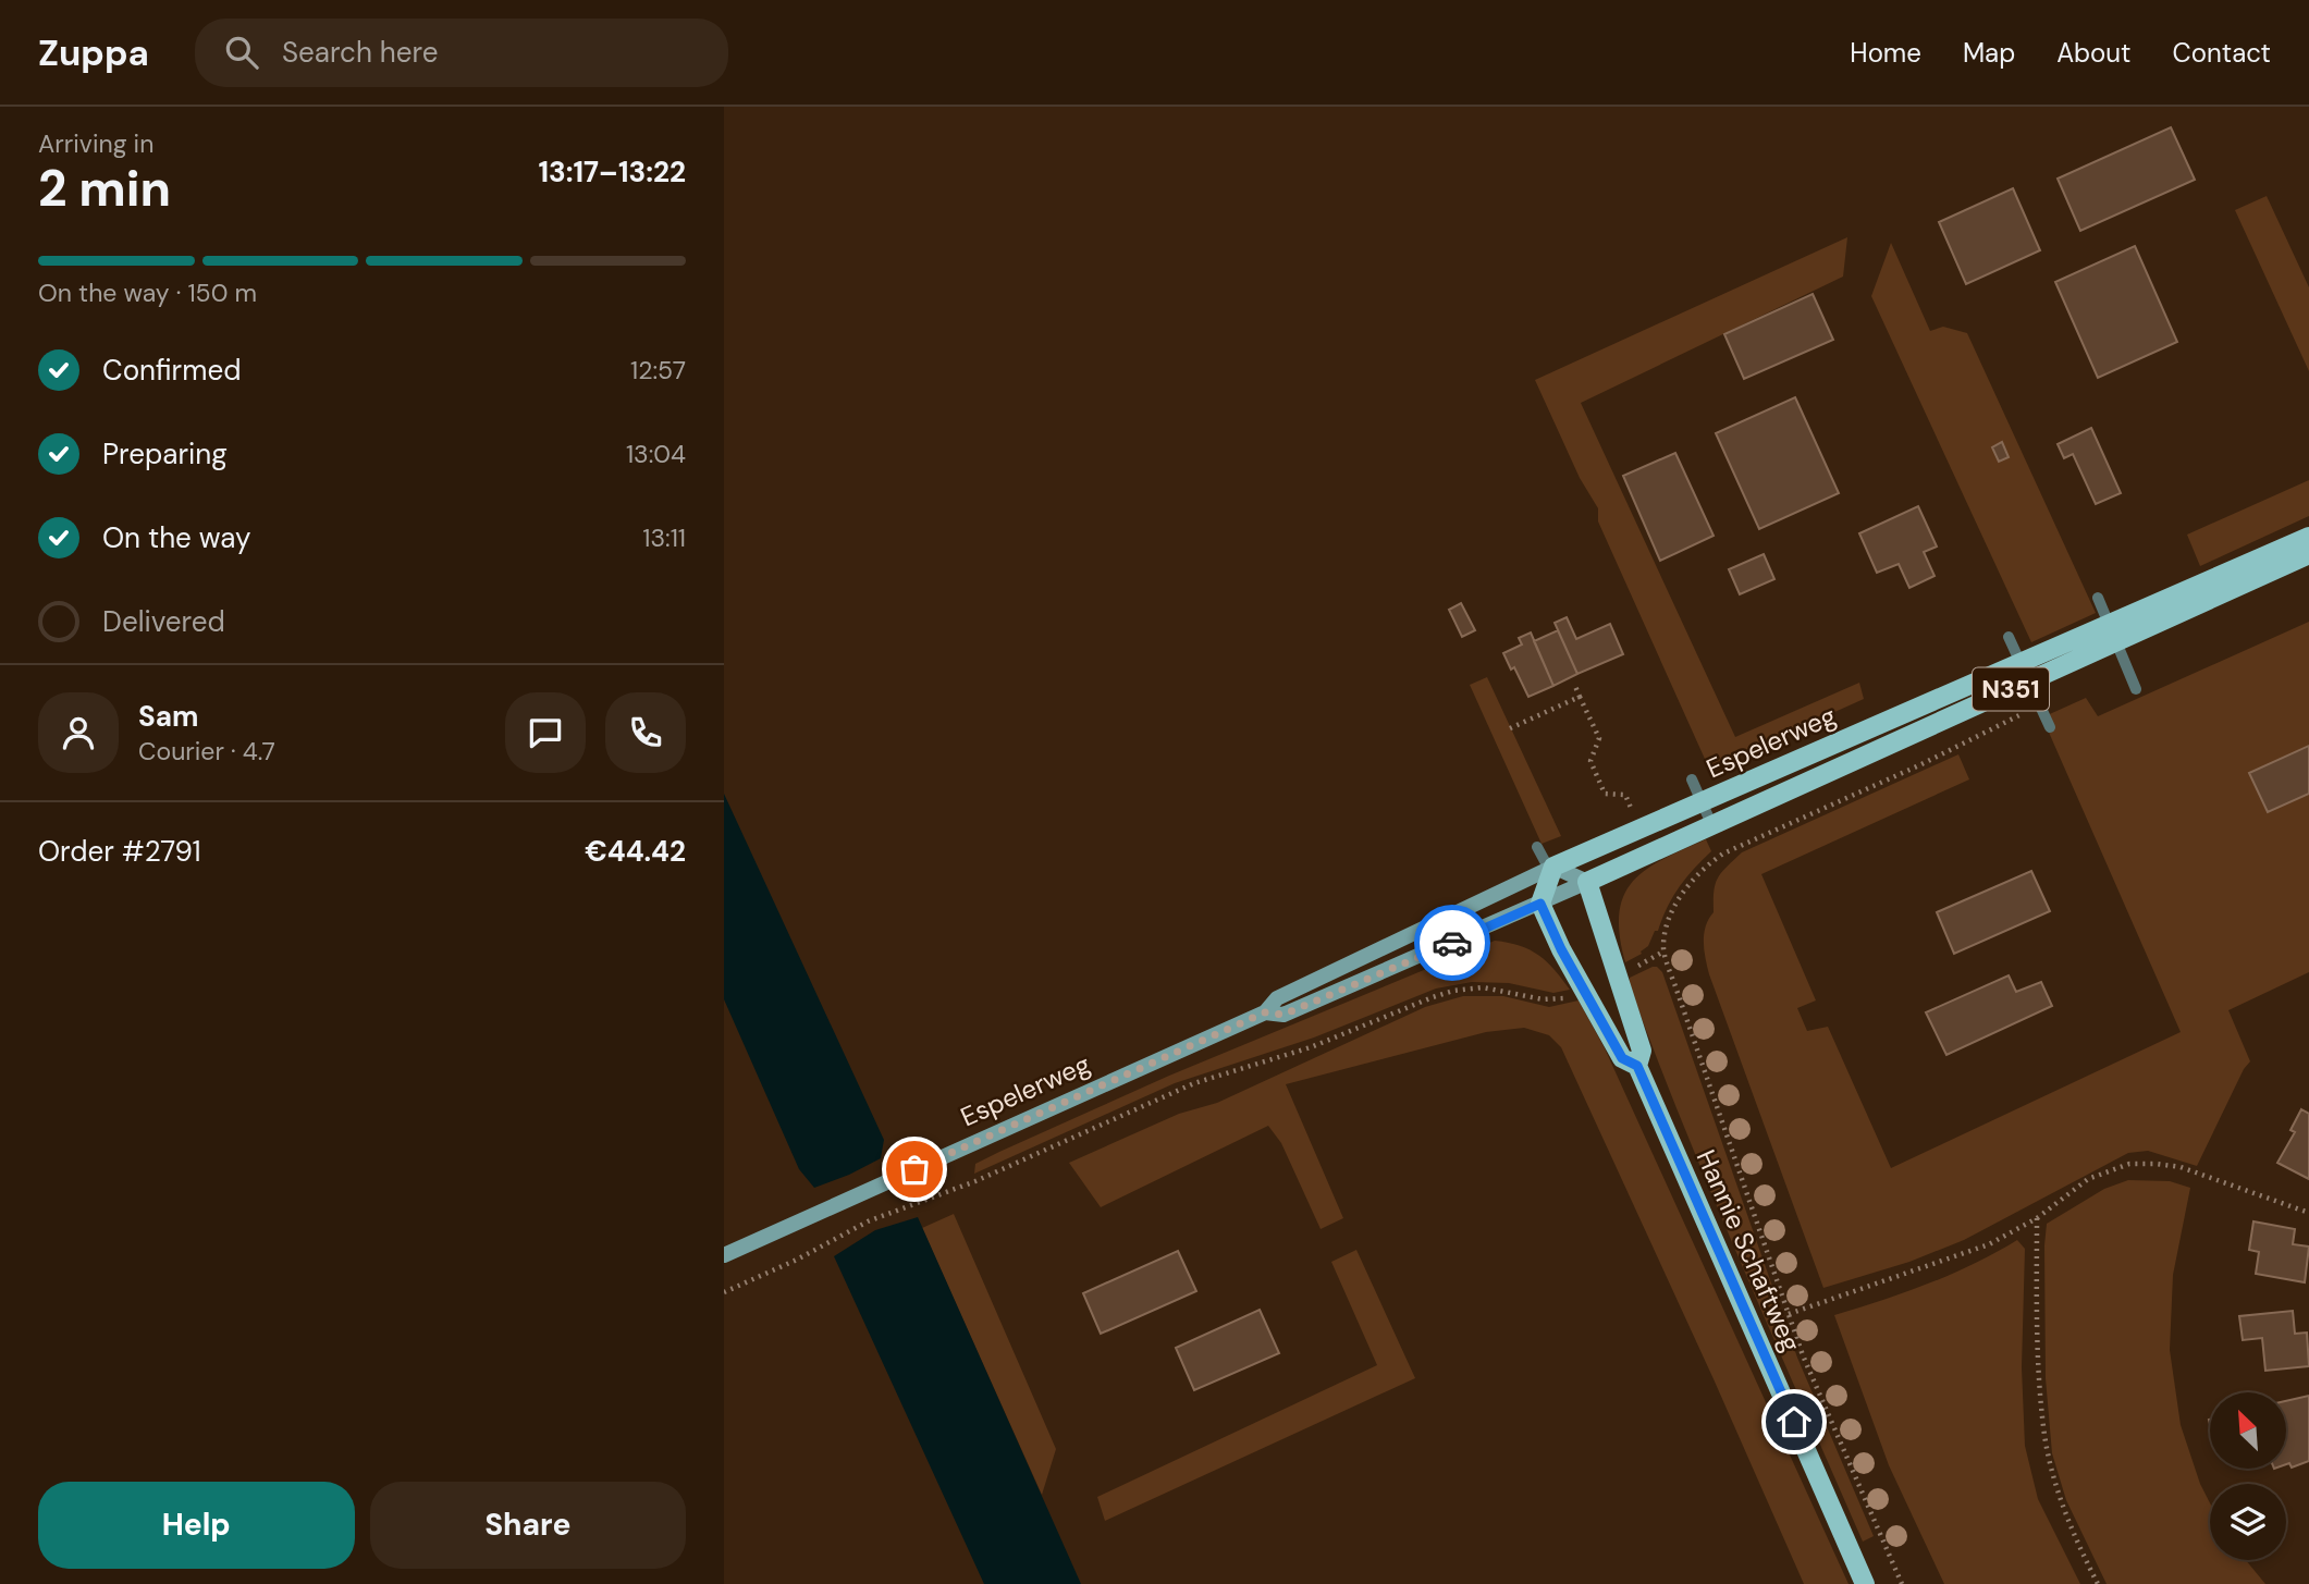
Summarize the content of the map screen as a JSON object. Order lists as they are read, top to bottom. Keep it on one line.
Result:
{"streets":{"main road":["N351","Espelerweg","Hannie Schaftweg"]},"crossings":[["Espelerweg","Hannie Schaftweg"]],"north":"top left","page":{"header":"Zuppa","search":"Search here","nav":["Home","Map","About","Contact"],"heading":["2 min","Arriving in","13:17–13:22"],"panel":["Sam","Courier · 4.7","Order #2791","€44.42"],"bar":"On the way · 150 m","list":[["Confirmed","12:57"],["Preparing","13:04"],["On the way","13:11"],"Delivered"],"buttons":["Help","Share"]}}
